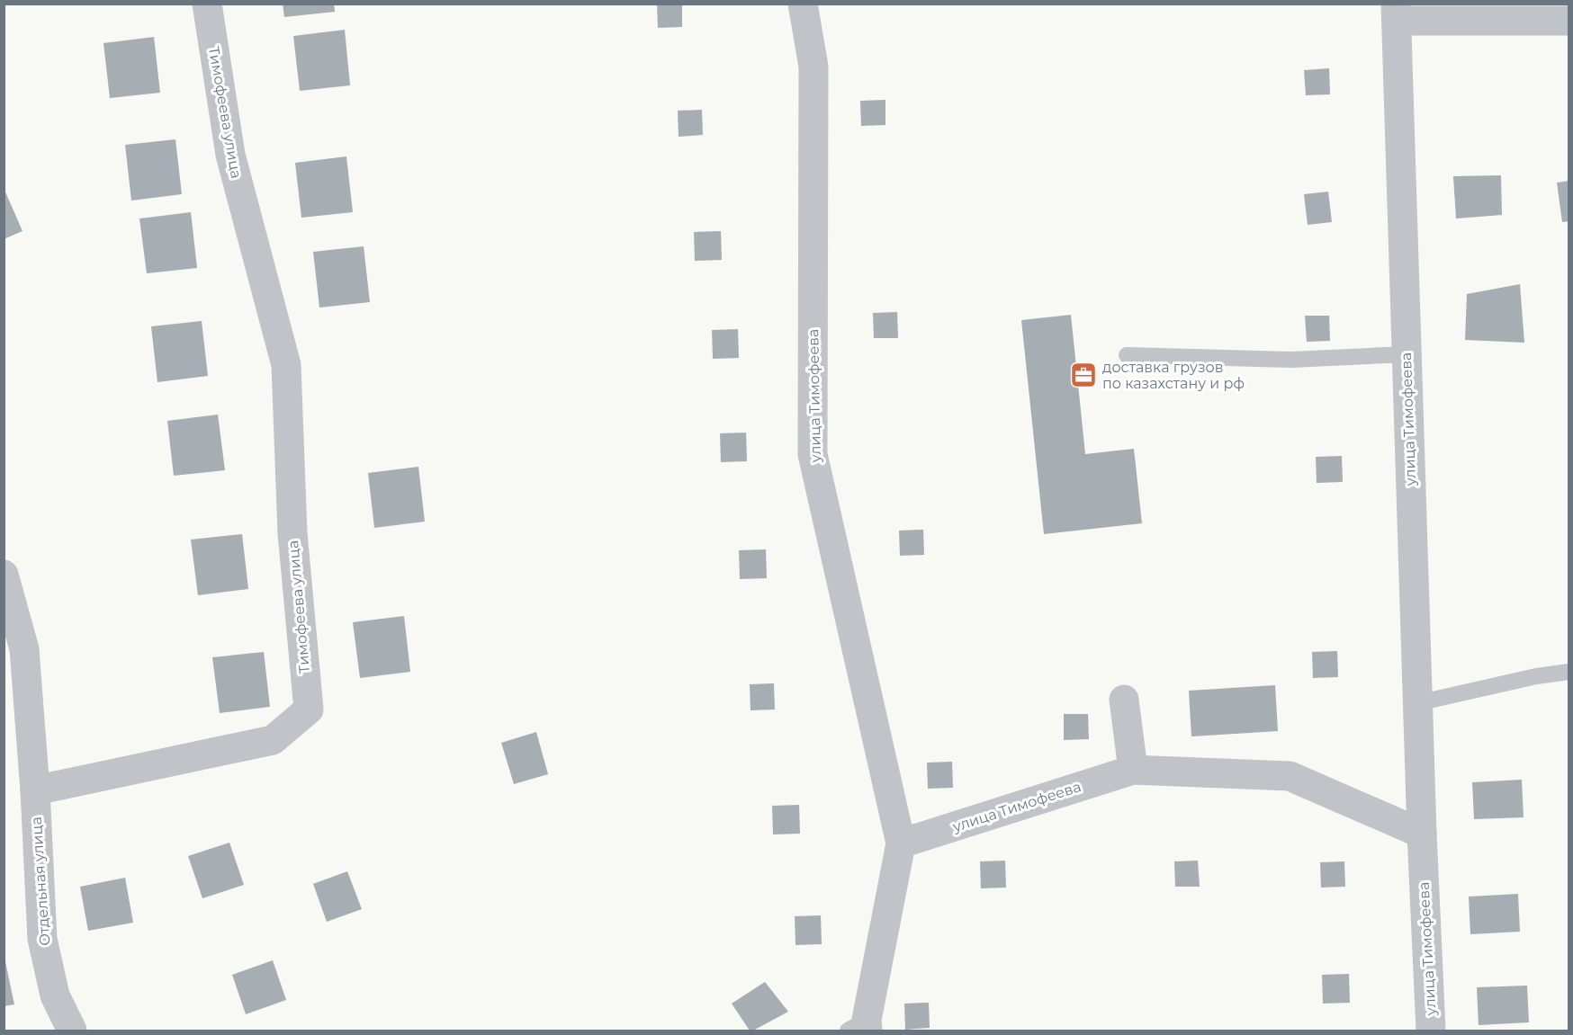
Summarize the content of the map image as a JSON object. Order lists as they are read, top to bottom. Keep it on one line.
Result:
{"streets":{"street":["Тимофеева улица","улица Тимофеева","Отдельная улица"]},"crossings":[["Тимофеева улица","Отдельная улица"]],"places":{"office":["доставка грузов по казахстану и рф"]}}
